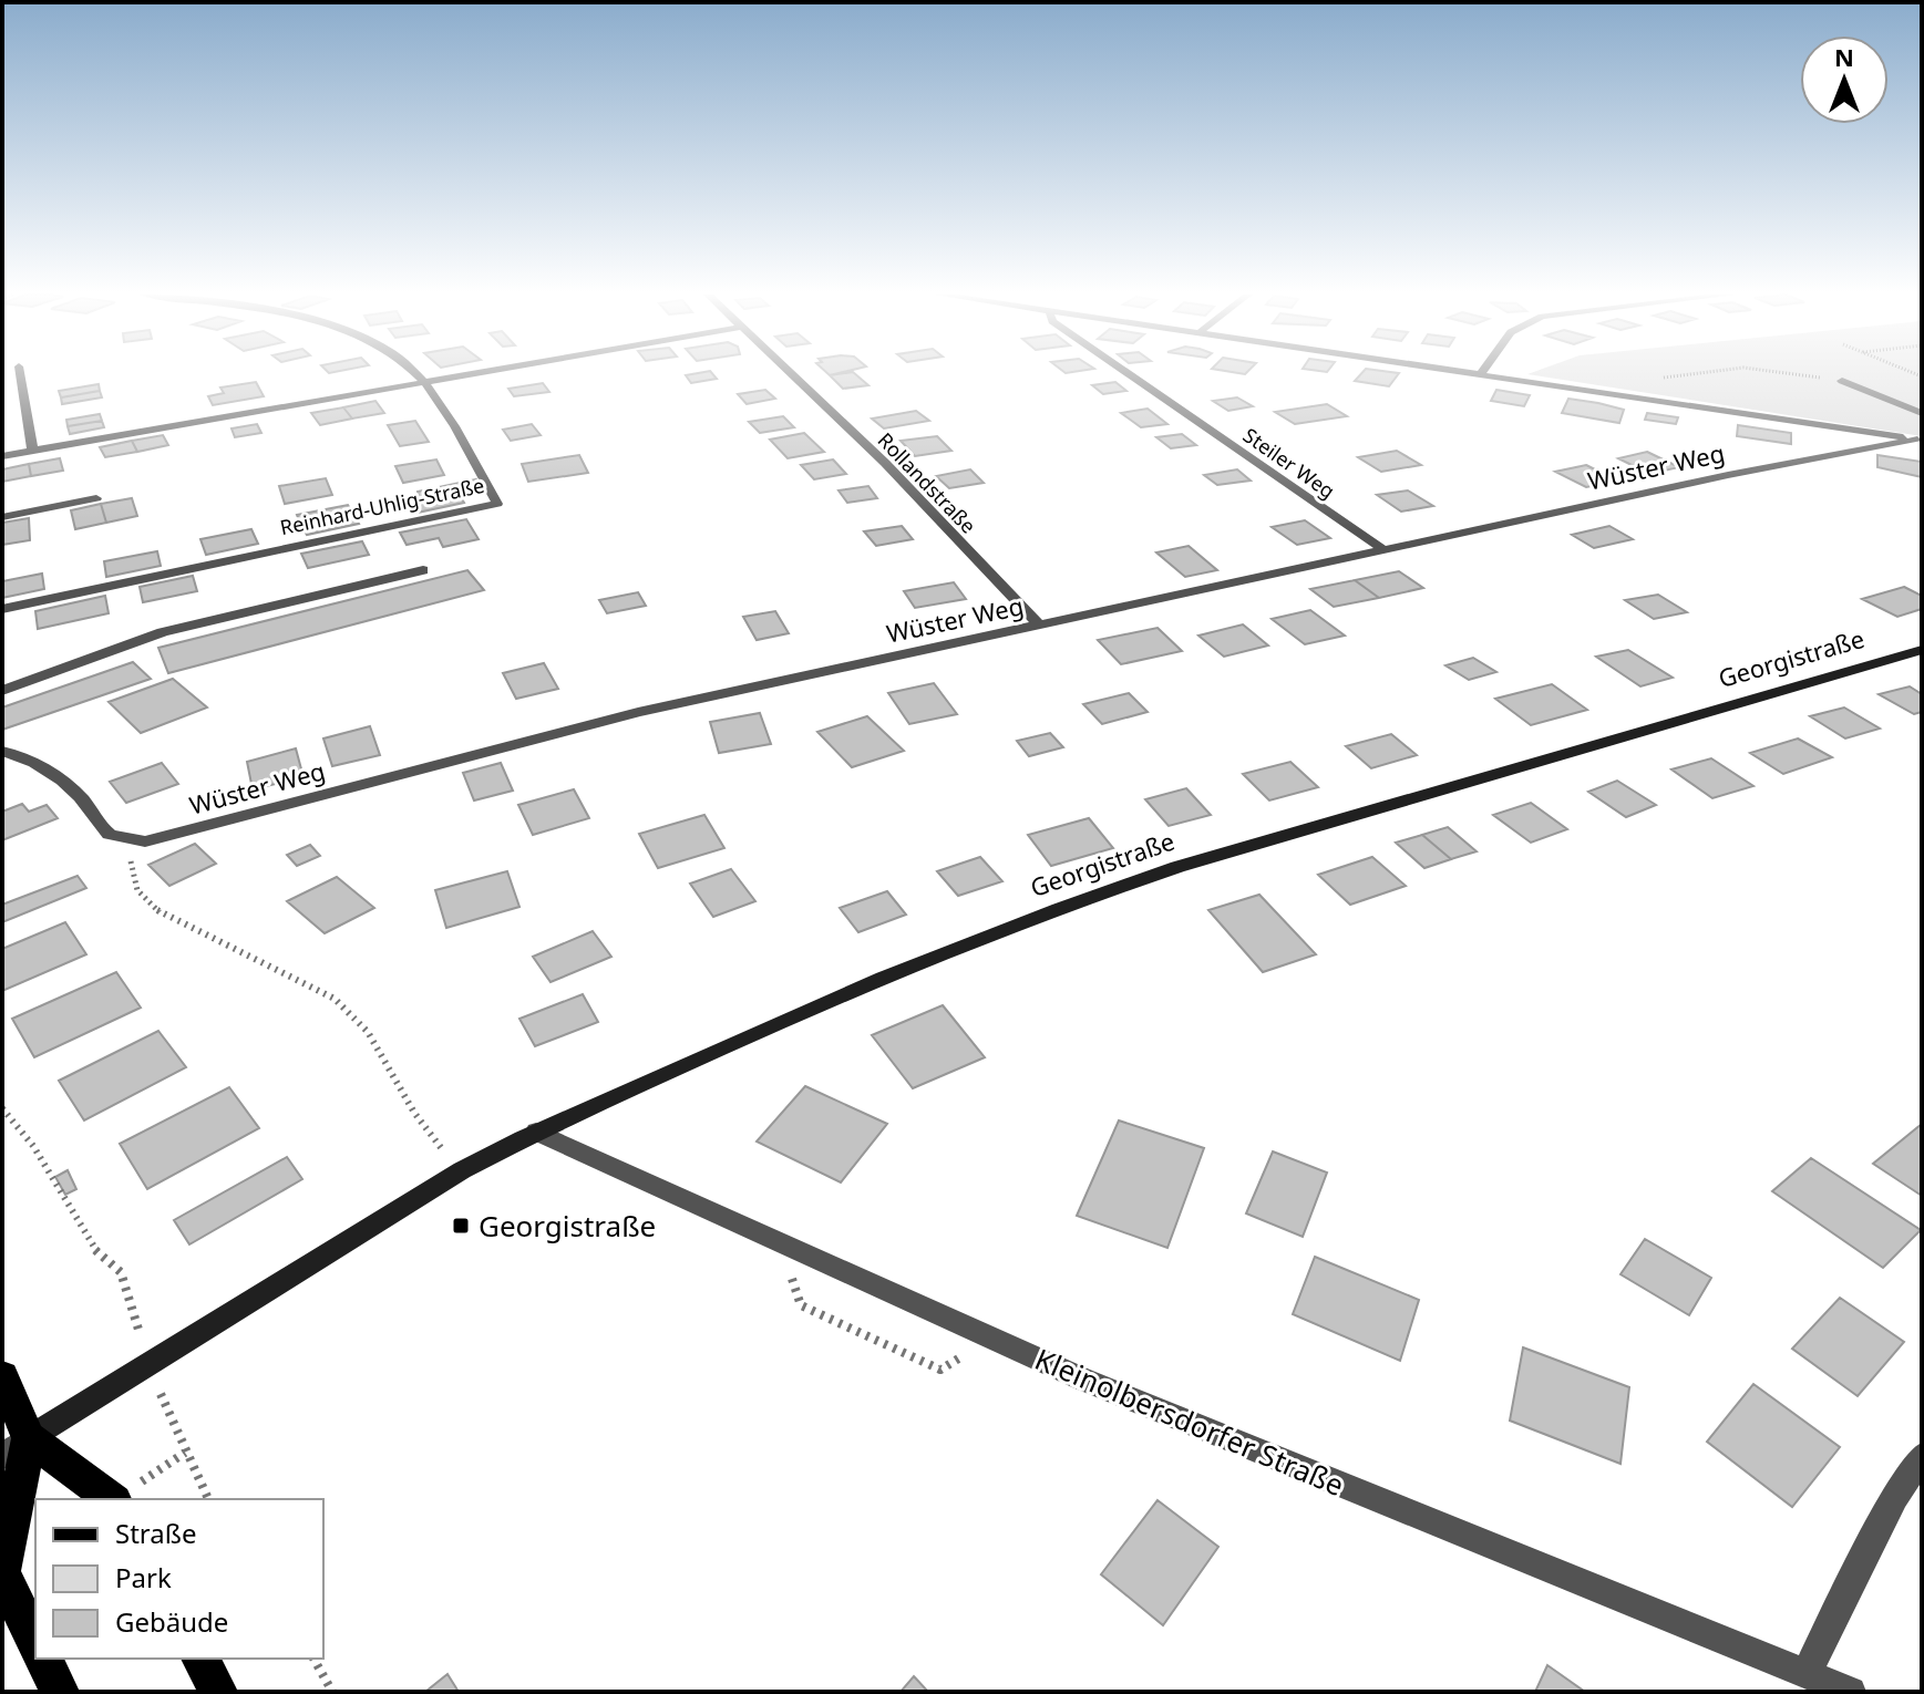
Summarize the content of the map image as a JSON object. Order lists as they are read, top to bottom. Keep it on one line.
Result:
{"streets":{"street":["Steiler Weg","Wüster Weg","Rollandstraße","Reinhard-Uhlig-Straße","Georgistraße","Kleinolbersdorfer Straße"]},"crossings":[["Steiler Weg","Wüster Weg"],["Wüster Weg","Rollandstraße"],["Georgistraße","Kleinolbersdorfer Straße"]],"places":{"transit":["Georgistraße"]},"legend":["Straße","Park","Gebäude"],"north":"top"}
